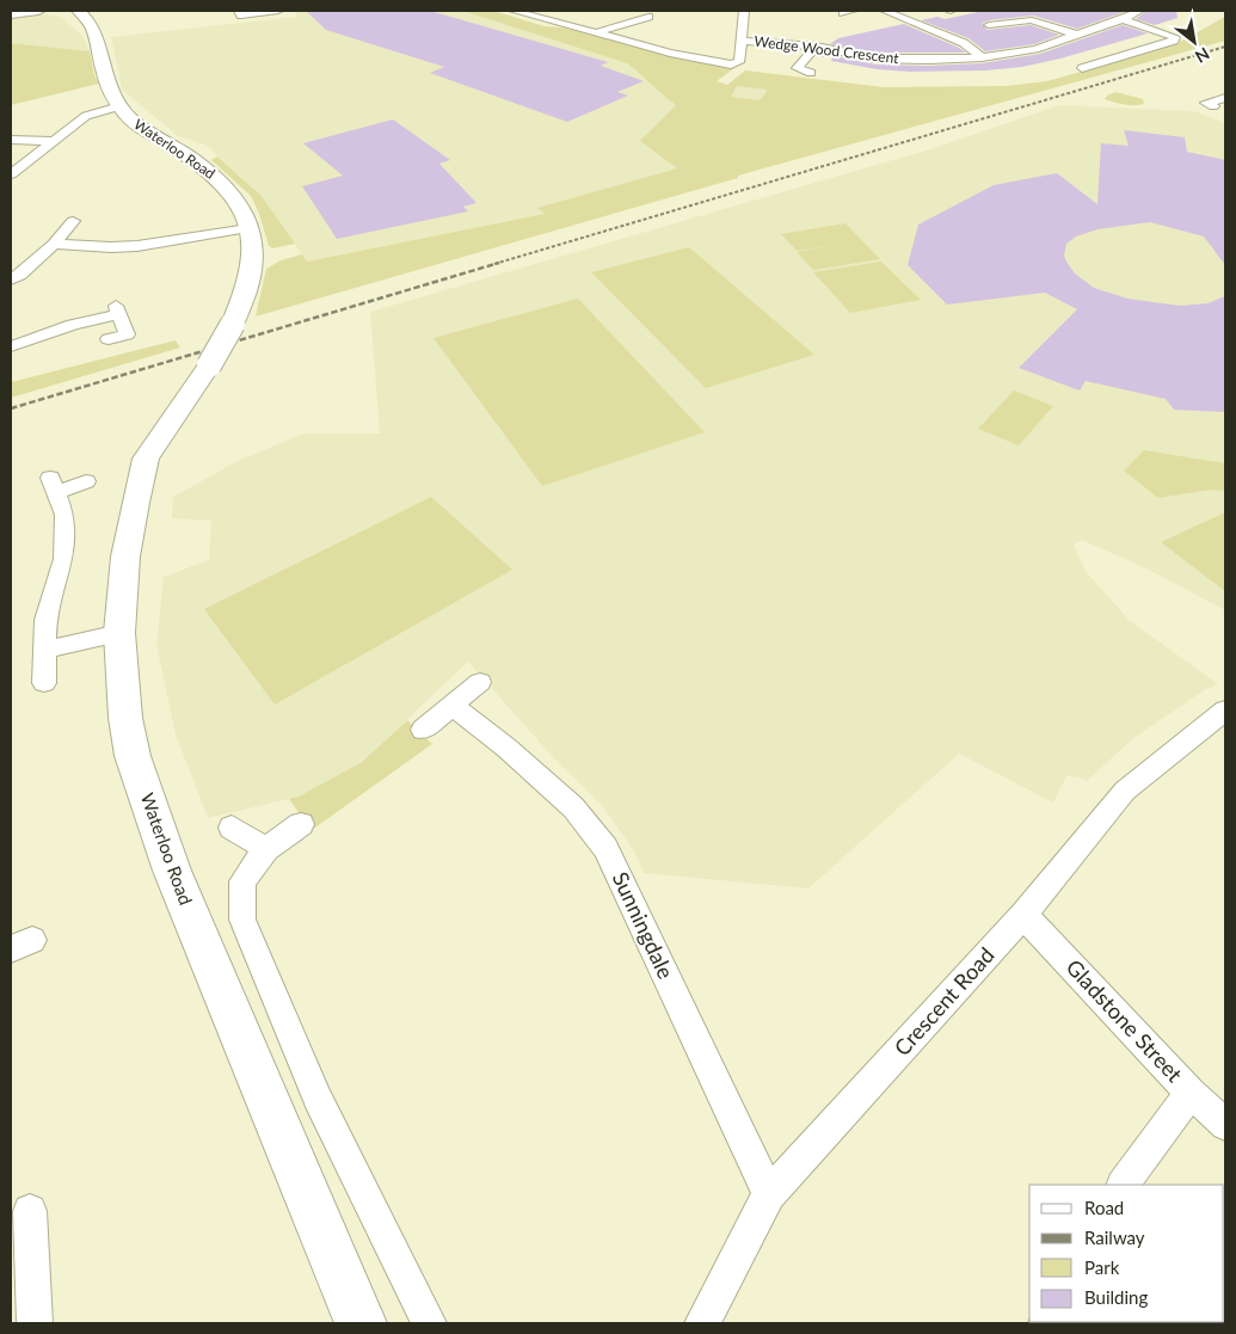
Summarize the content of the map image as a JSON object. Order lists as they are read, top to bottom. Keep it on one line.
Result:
{"streets":{"street":["Wedge Wood Crescent","Waterloo Road","Sunningdale","Crescent Road","Gladstone Street"]},"crossings":[["Sunningdale","Crescent Road"],["Crescent Road","Gladstone Street"]],"legend":["Road","Railway","Park","Building"],"north":"bottom right"}
